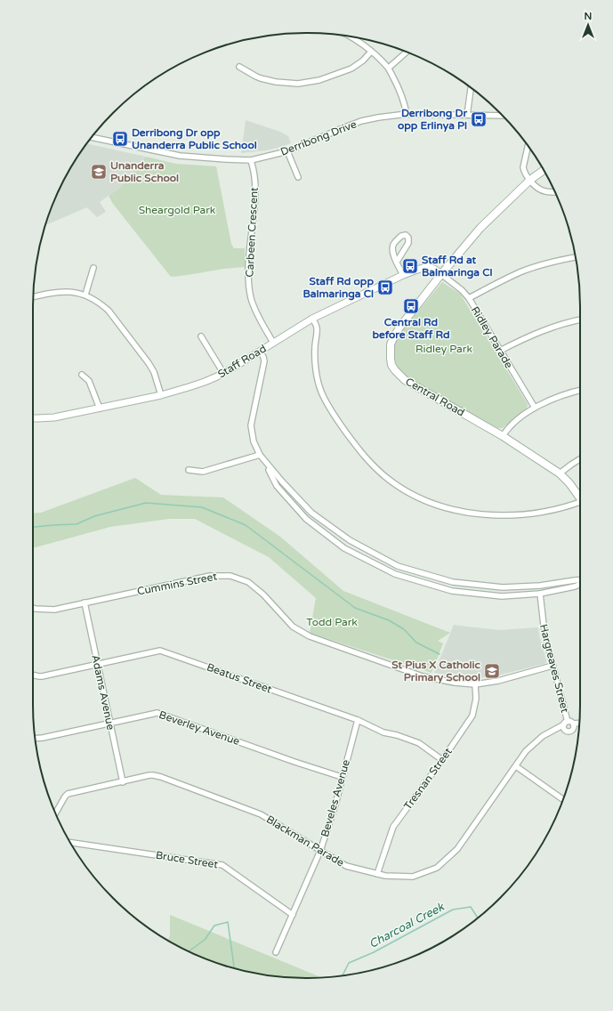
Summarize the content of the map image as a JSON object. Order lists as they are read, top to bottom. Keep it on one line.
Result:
{"streets":{"main road":["Central Road"],"street":["Derribong Drive","Carbeen Crescent","Ridley Parade","Staff Road","Cummins Street","Hargreaves Street","Beatus Street","Adams Avenue","Beverley Avenue","Tresnan Street","Beveles Avenue","Blackman Parade","Bruce Street"]},"crossings":[["Derribong Drive","Carbeen Crescent"],["Carbeen Crescent","Staff Road"],["Ridley Parade","Staff Road"],["Ridley Parade","Central Road"],["Staff Road","Central Road"],["Cummins Street","Hargreaves Street"],["Cummins Street","Adams Avenue"],["Cummins Street","Tresnan Street"],["Hargreaves Street","Blackman Parade"],["Beatus Street","Adams Avenue"],["Beatus Street","Tresnan Street"],["Beatus Street","Beveles Avenue"],["Adams Avenue","Beverley Avenue"],["Adams Avenue","Blackman Parade"],["Beverley Avenue","Beveles Avenue"],["Tresnan Street","Blackman Parade"],["Beveles Avenue","Blackman Parade"],["Beveles Avenue","Bruce Street"]],"water":["Charcoal Creek"],"parks":["Sheargold Park","Ridley Park","Todd Park"],"places":{"bus stop":["Derribong Dr opp Erlinya Pl","Derribong Dr opp Unanderra Public School","Staff Rd at Balmaringa Cl","Staff Rd opp Balmaringa Cl","Central Rd before Staff Rd"],"school or university":["Unanderra Public School","St Pius X Catholic Primary School"]},"north":"top"}
